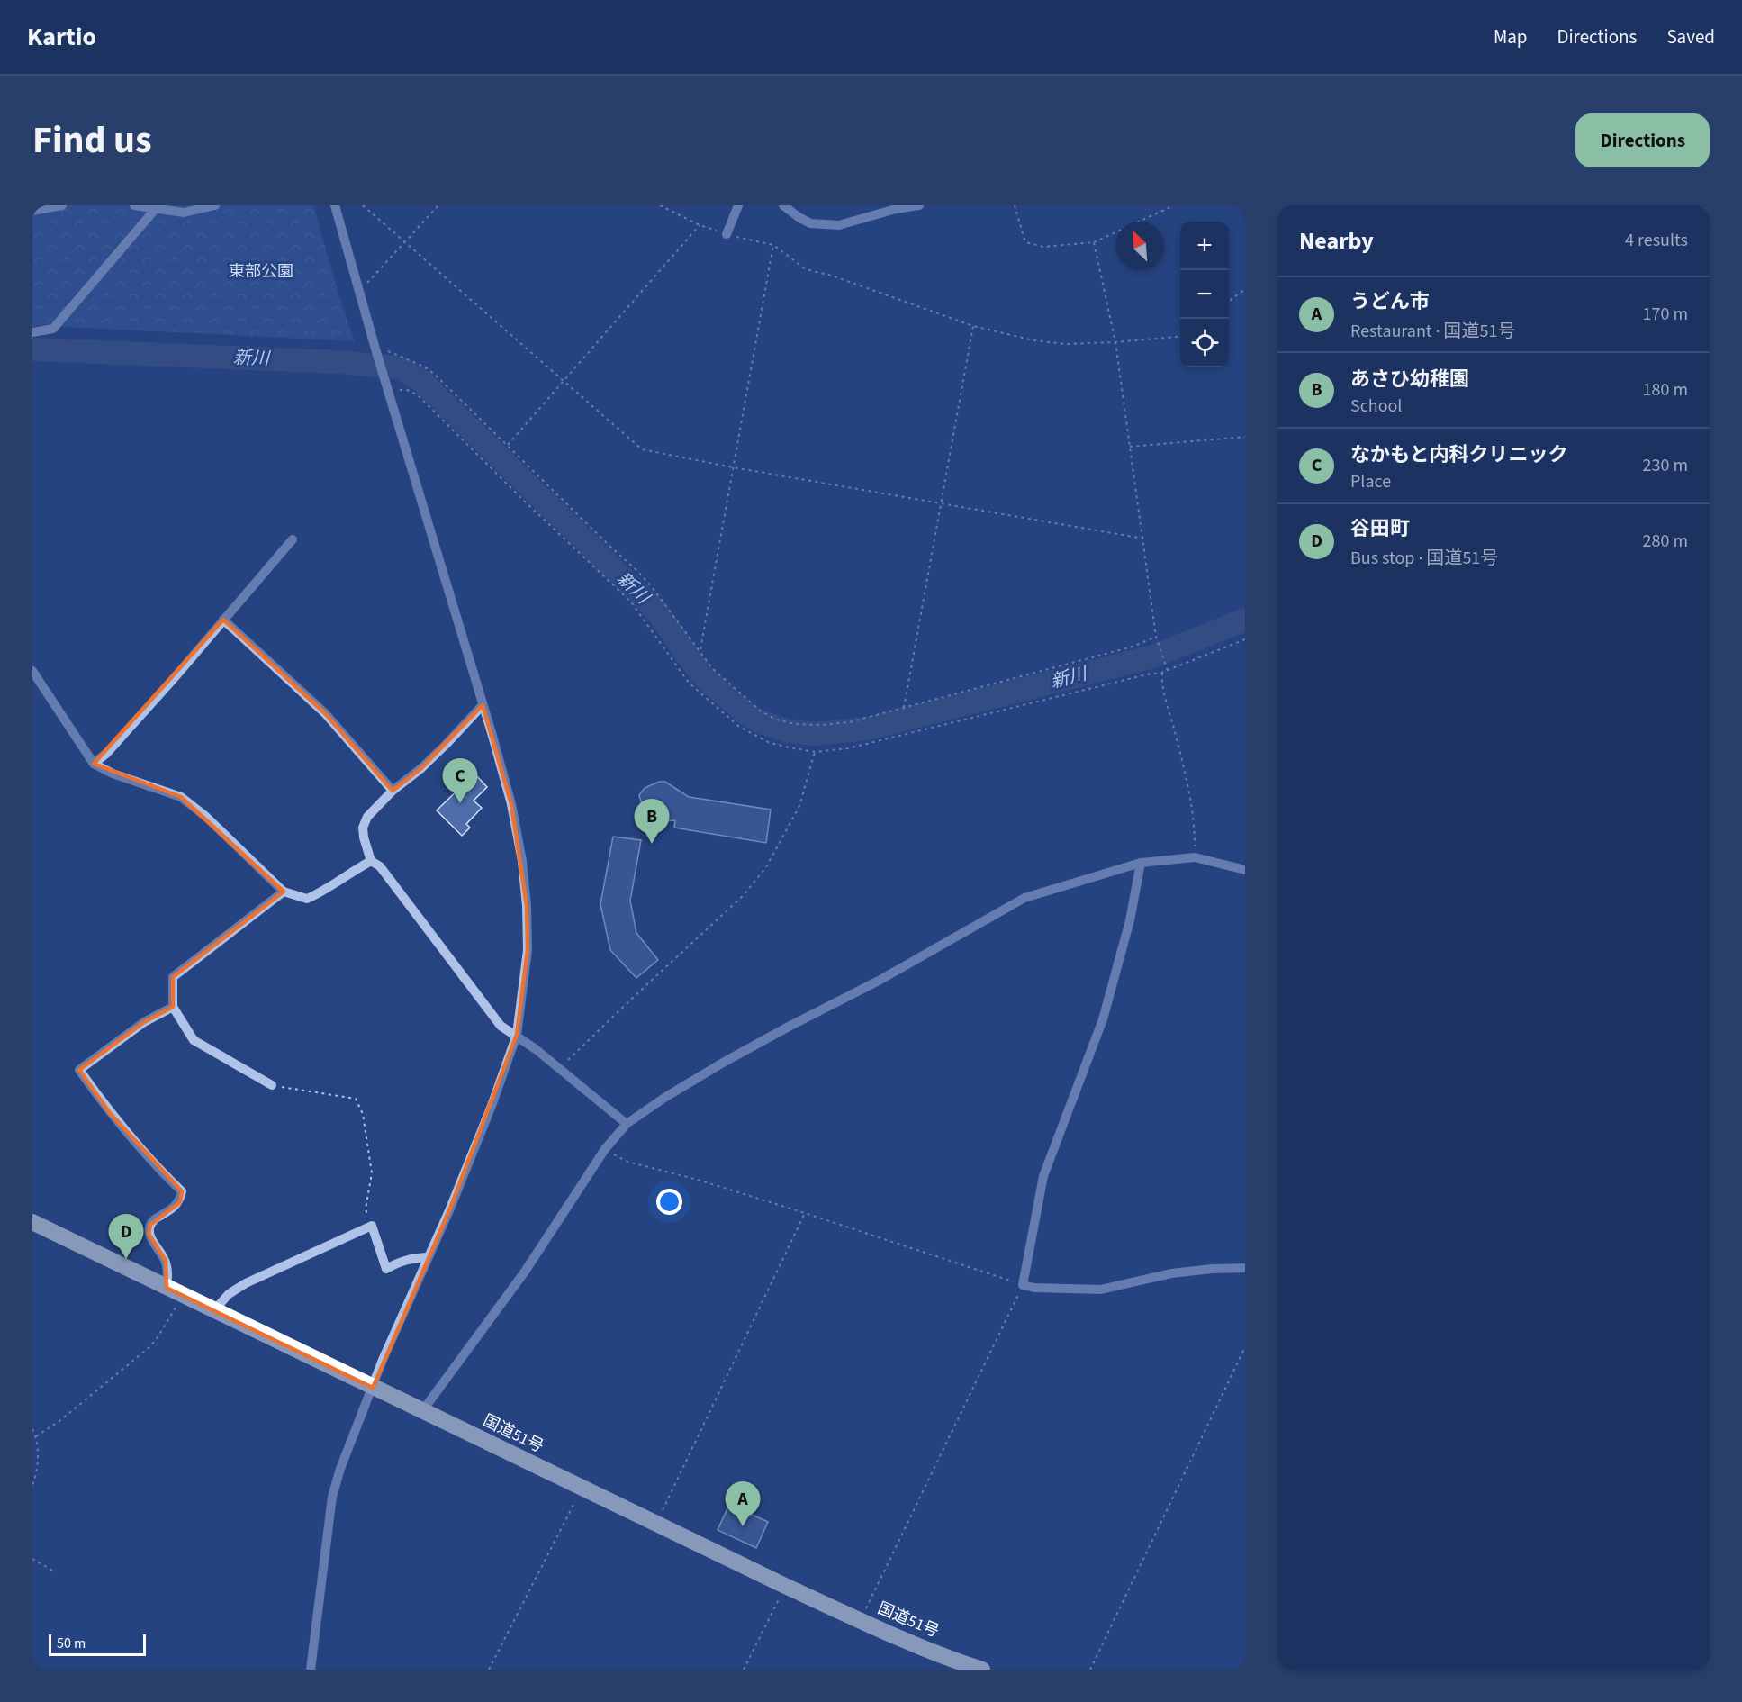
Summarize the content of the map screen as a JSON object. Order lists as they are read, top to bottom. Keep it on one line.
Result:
{"streets":{"highway":["国道51号"]},"water":["新川"],"parks":["東部公園"],"scale_bar":"50 m","north":"top left","page":{"header":"Kartio","nav":["Map","Directions","Saved"],"title":"Find us","buttons":"Directions","heading":["Nearby","4 results"],"map_buttons":["+","−"],"list":[{"mark":"A","name":"うどん市","note":"Restaurant · 国道51号","value":"170 m"},{"mark":"B","name":"あさひ幼稚園","note":"School","value":"180 m"},{"mark":"C","name":"なかもと内科クリニック","note":"Place","value":"230 m"},{"mark":"D","name":"谷田町","note":"Bus stop · 国道51号","value":"280 m"}],"pins":["C","B","D","A"],"scale":"50 m"}}
